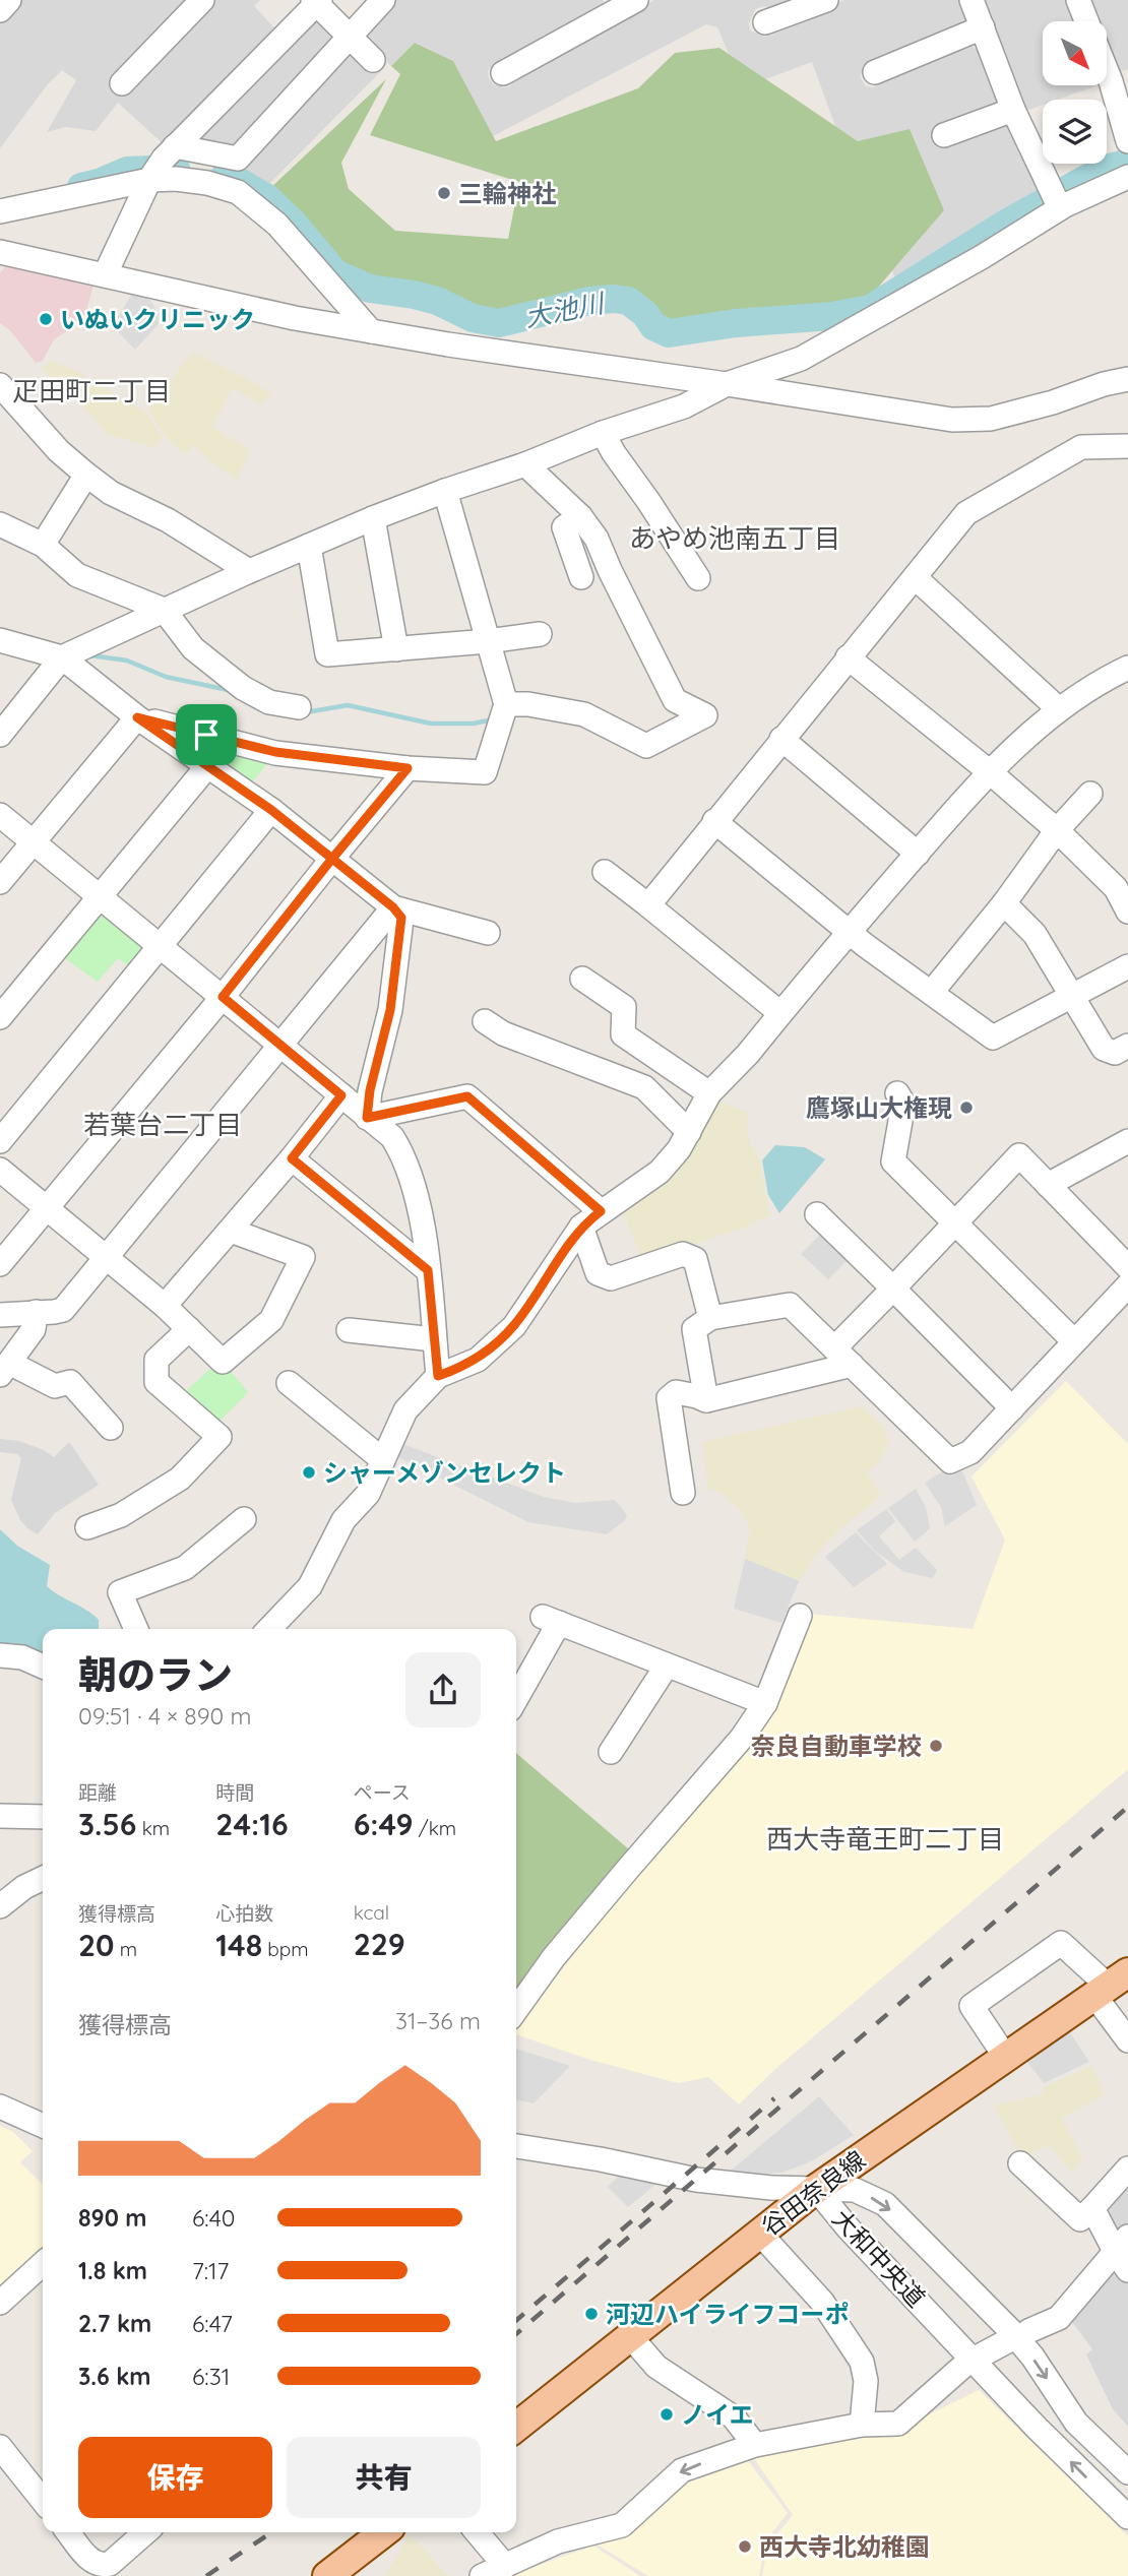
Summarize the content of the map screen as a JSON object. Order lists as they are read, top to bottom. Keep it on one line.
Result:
{"streets":{"main road":["谷田奈良線"],"street":["大和中央道"]},"crossings":[["谷田奈良線","大和中央道"]],"districts":["疋田町二丁目","あやめ池南五丁目","若葉台二丁目","西大寺竜王町二丁目"],"water":["大池川"],"places":["三輪神社","いぬいクリニック","鷹塚山大権現","シャーメゾンセレクト","奈良自動車学校","河辺ハイライフコーポ","ノイエ","西大寺北幼稚園"],"north":"bottom right","page":{"heading":["朝のラン","09:51 · 4 × 890 m"],"stats":[["距離","3.56 km"],["時間","24:16"],["ペース","6:49 /km"],["獲得標高","20 m"],["心拍数","148 bpm"],["kcal","229"]],"chart":["獲得標高","31–36 m"],"list":[{"name":"890 m","note":"6:40"},{"name":"1.8 km","note":"7:17"},{"name":"2.7 km","note":"6:47"},{"name":"3.6 km","note":"6:31"}],"buttons":["保存","共有"]}}
